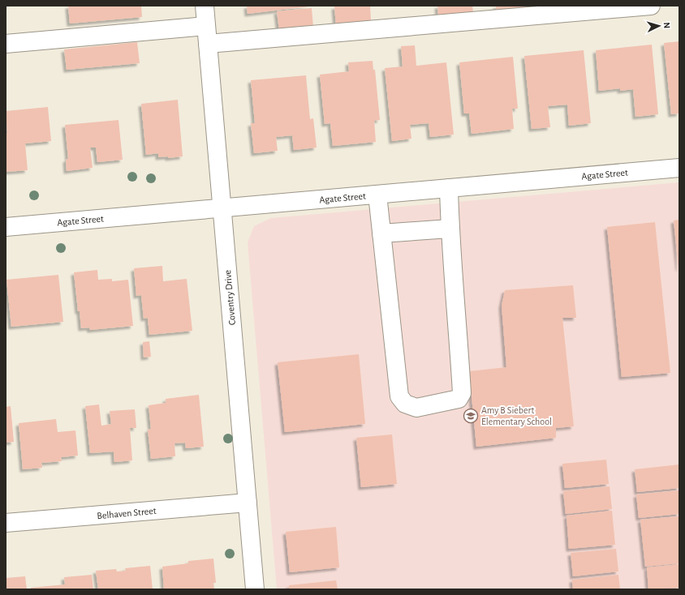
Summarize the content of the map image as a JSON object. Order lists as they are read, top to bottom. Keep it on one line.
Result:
{"streets":{"street":["Agate Street","Coventry Drive","Belhaven Street"]},"crossings":[["Agate Street","Coventry Drive"],["Coventry Drive","Belhaven Street"]],"places":{"school or university":["Amy B Siebert Elementary School"]},"north":"right"}
